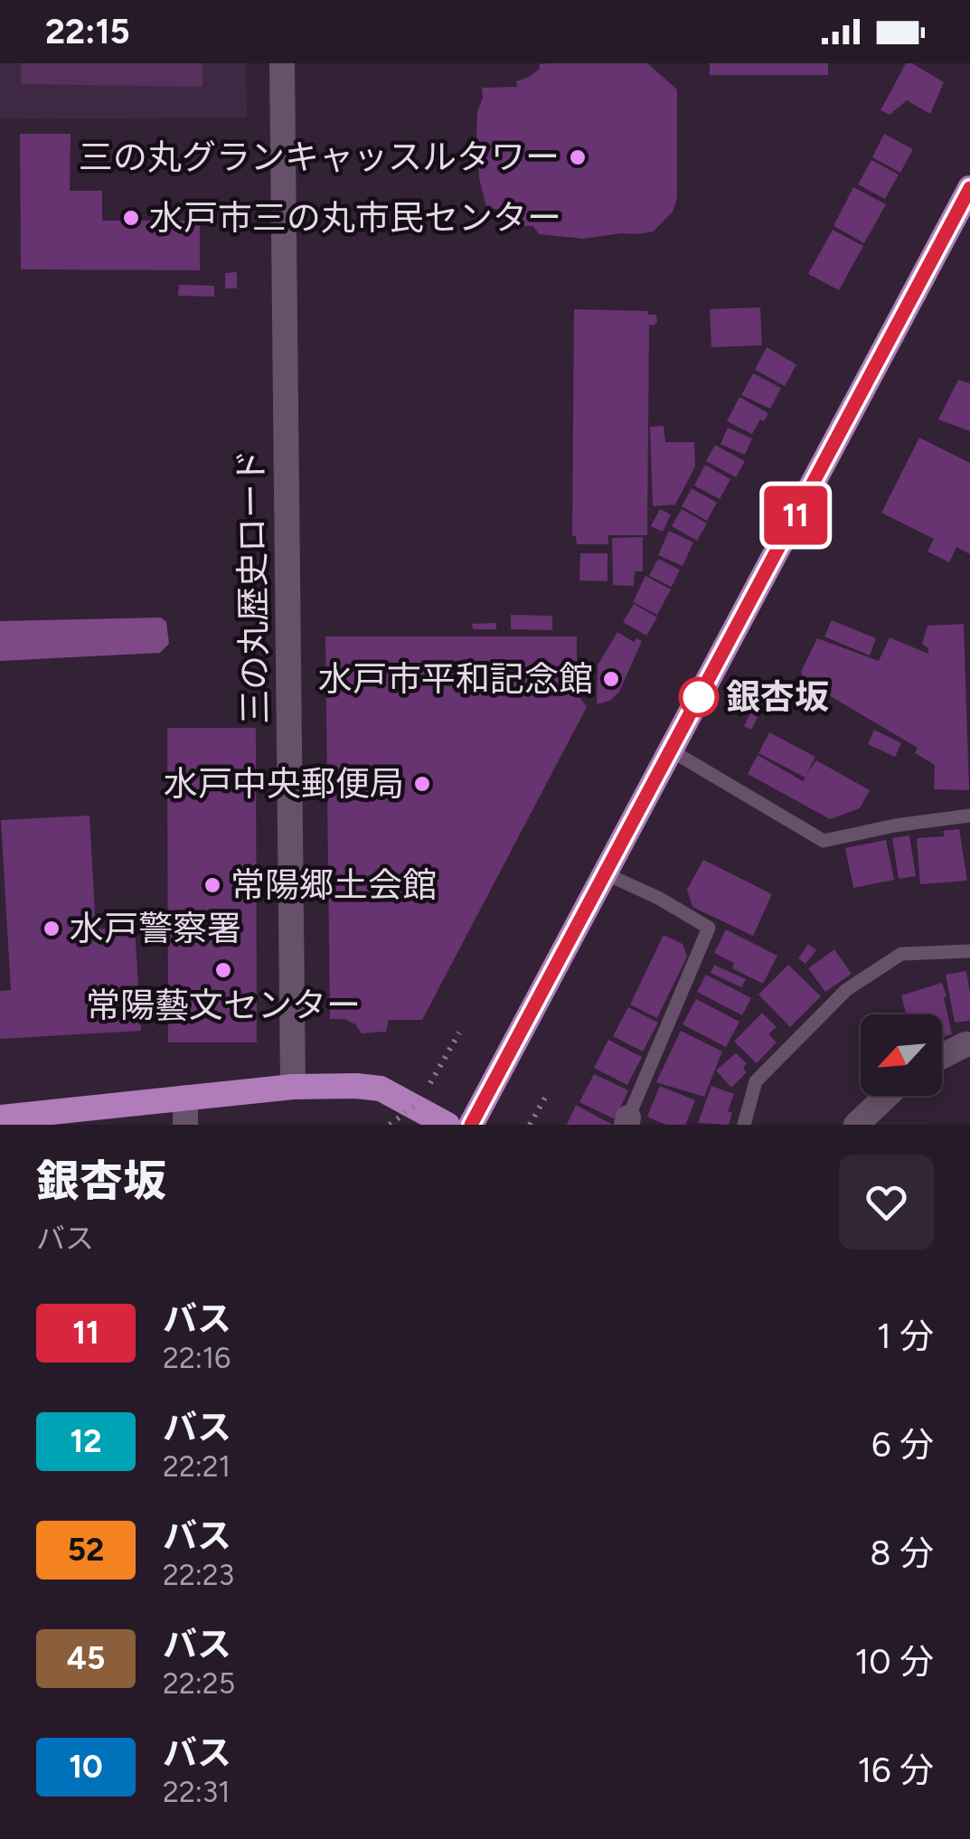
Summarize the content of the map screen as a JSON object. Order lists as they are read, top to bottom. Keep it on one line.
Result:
{"streets":{"street":["三の丸歴史ロード"]},"places":["三の丸グランキャッスルタワー","水戸市三の丸市民センター","水戸市平和記念館","銀杏坂","水戸中央郵便局","常陽郷土会館","水戸警察署","常陽藝文センター"],"lines":["bus line 11"],"north":"bottom left","page":{"status":"22:15","on_map":"11","heading":["銀杏坂","バス"],"list":[{"mark":"11","name":"バス","note":"22:16","value":"1 分"},{"mark":"12","name":"バス","note":"22:21","value":"6 分"},{"mark":"52","name":"バス","note":"22:23","value":"8 分"},{"mark":"45","name":"バス","note":"22:25","value":"10 分"},{"mark":"10","name":"バス","note":"22:31","value":"16 分"}]}}
